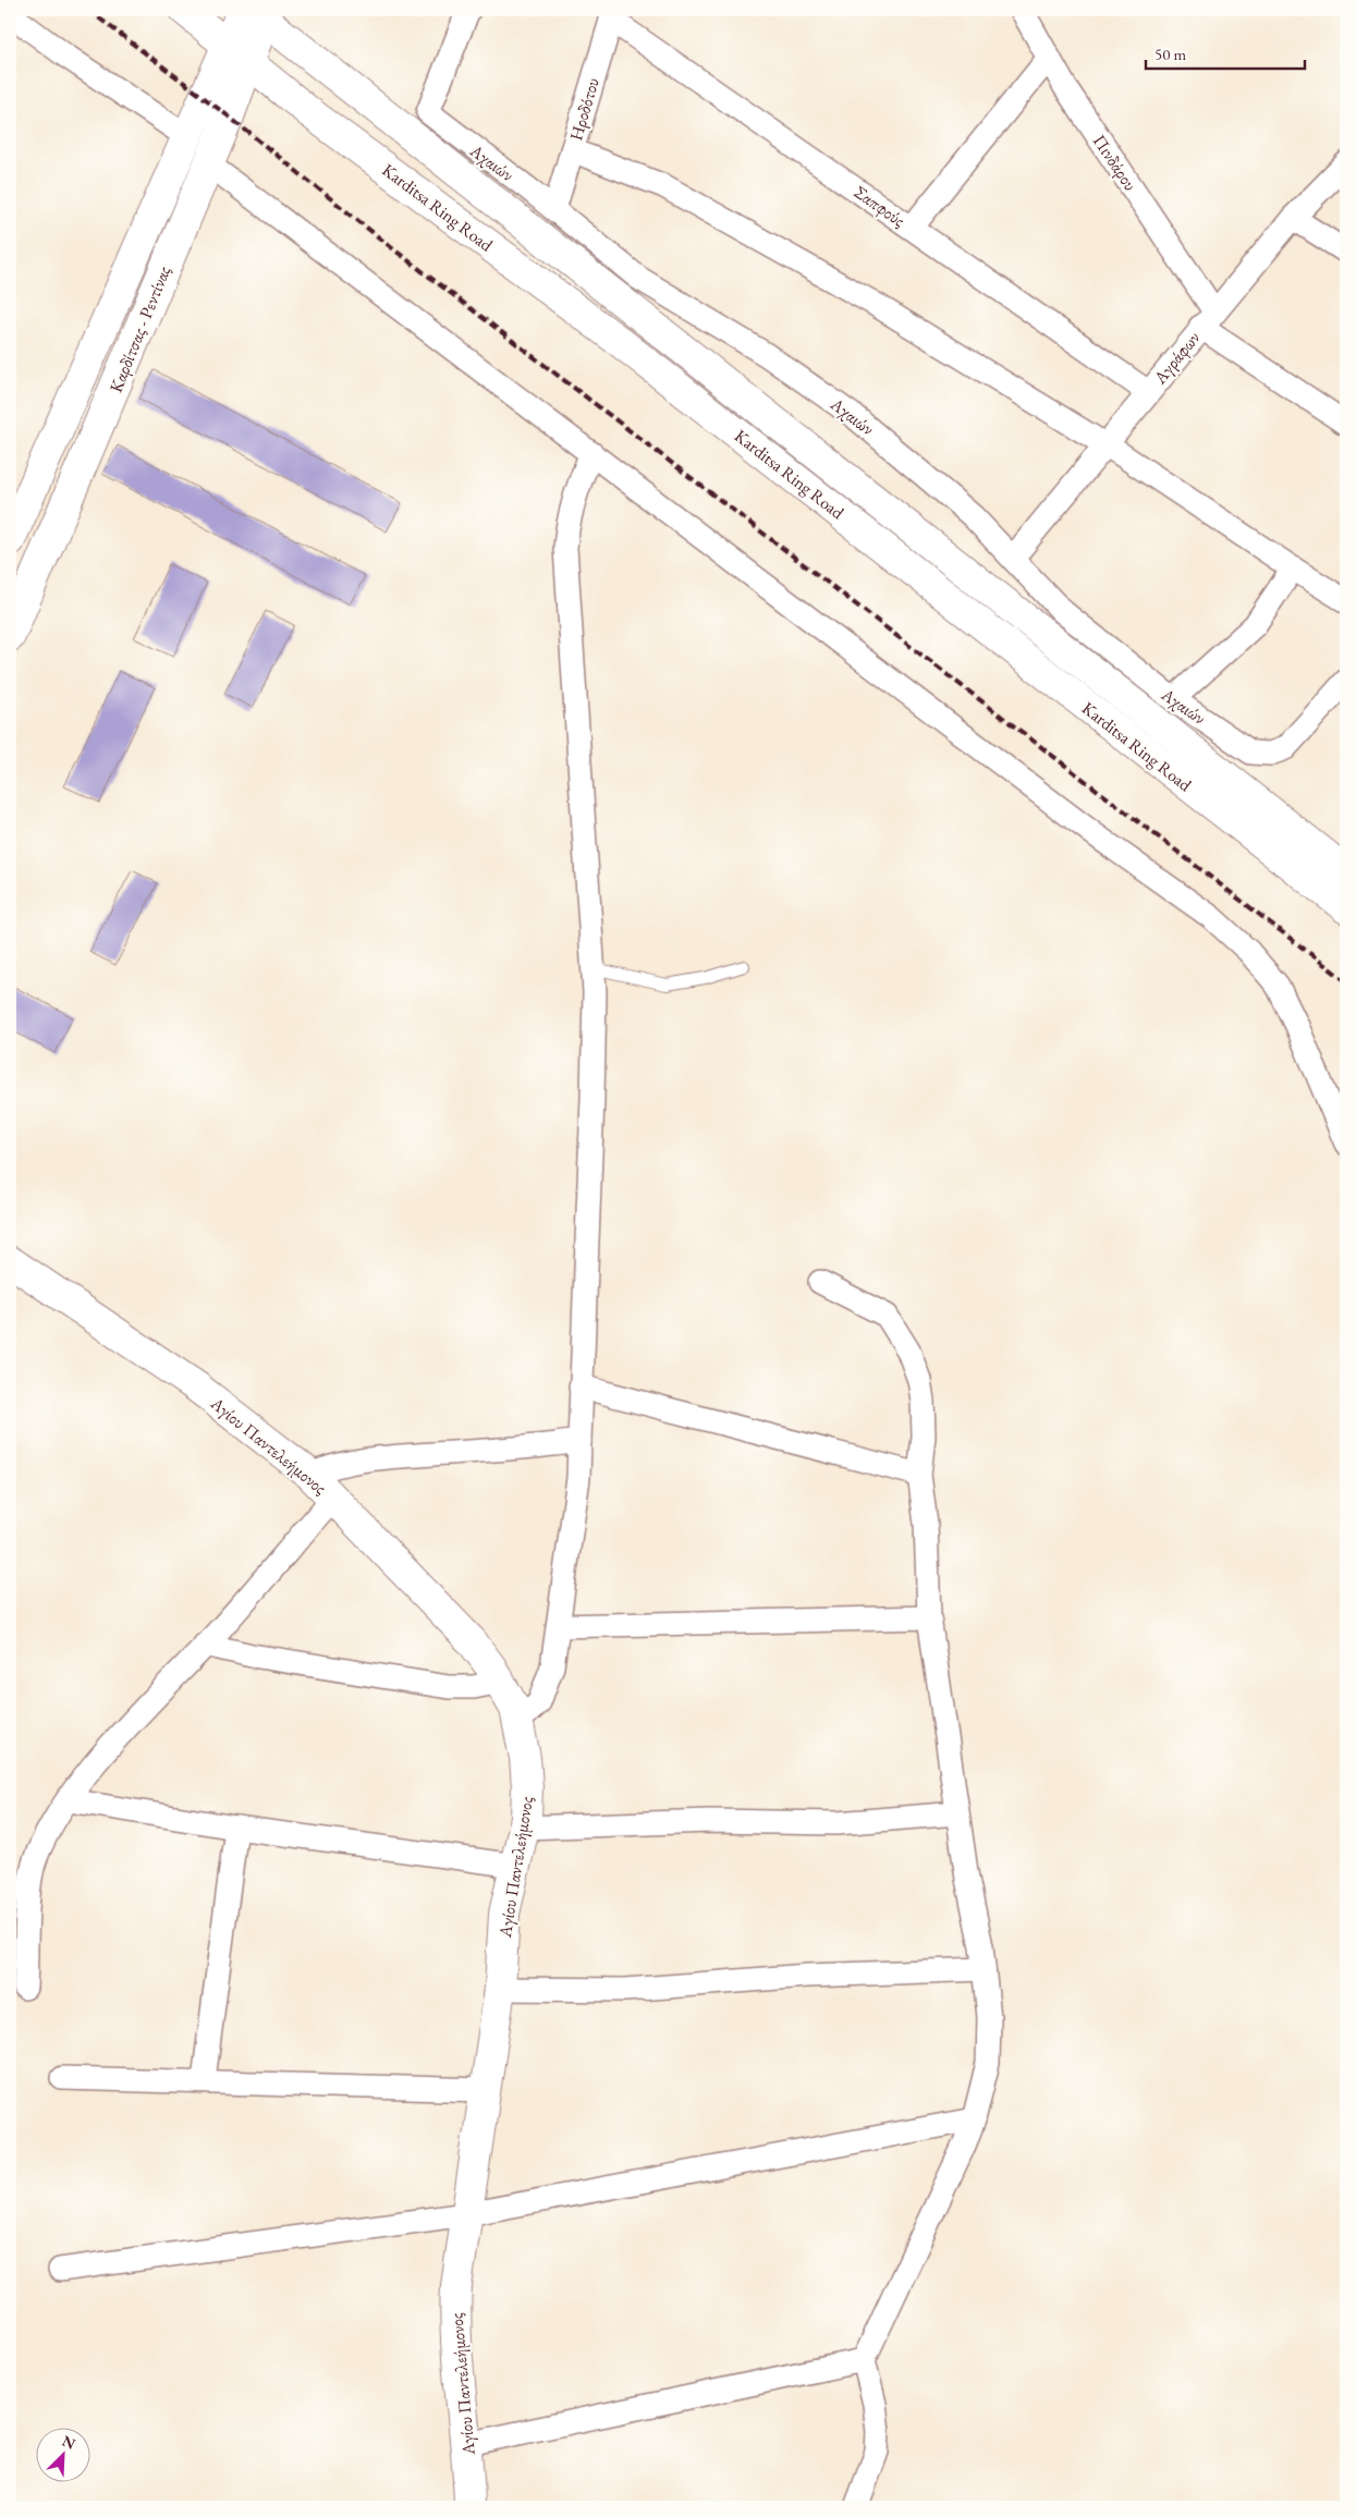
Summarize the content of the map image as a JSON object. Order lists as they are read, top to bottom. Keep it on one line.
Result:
{"streets":{"main road":["Karditsa Ring Road","Καρδίτσας - Ρεντίνας","Αγίου Παντελεήμονος"],"street":["Ηροδότου","Αχαιών","Πινδάρου","Σαπφούς","Αγράφων"]},"crossings":[["Ηροδότου","Αχαιών"],["Ηροδότου","Σαπφούς"],["Αχαιών","Αγράφων"],["Πινδάρου","Αγράφων"],["Σαπφούς","Αγράφων"],["Karditsa Ring Road","Καρδίτσας - Ρεντίνας"]],"scale_bar":"50 m","north":"top right"}
